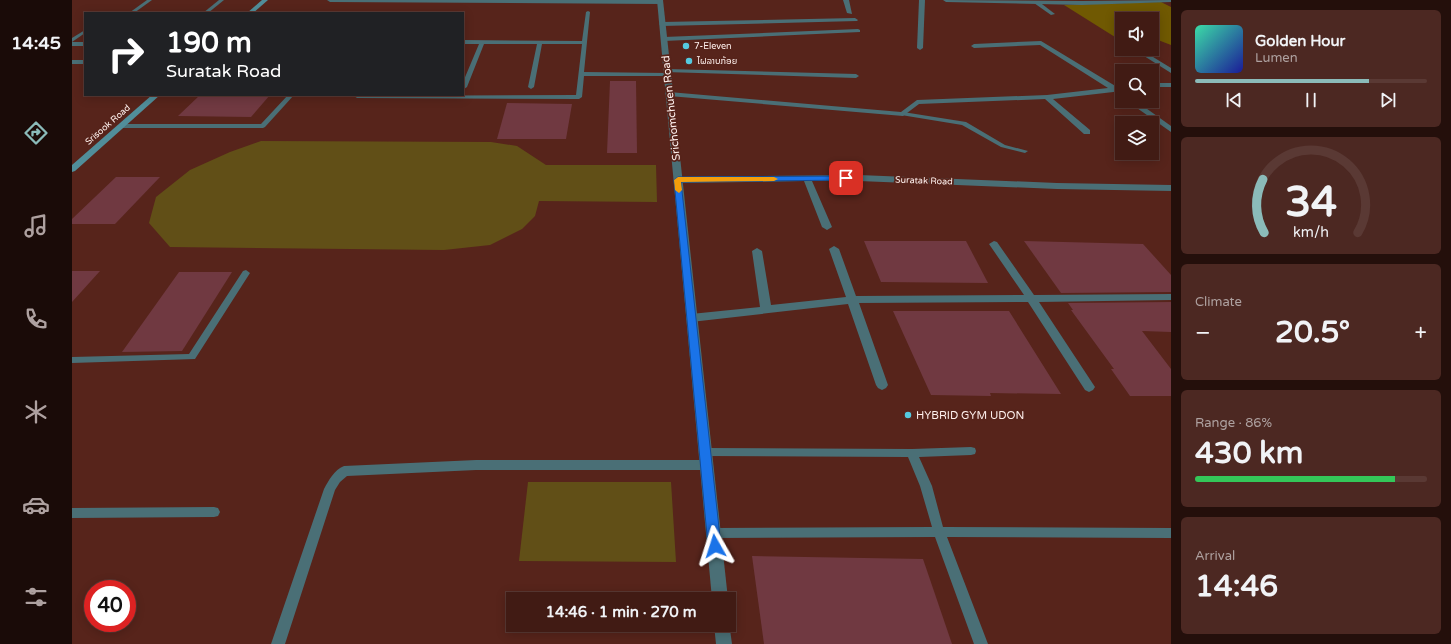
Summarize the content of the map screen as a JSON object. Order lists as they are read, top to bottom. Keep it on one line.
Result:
{"streets":{"main road":["Srisook Road"],"street":["Srichomchuen Road","Suratak Road"]},"crossings":[["Srichomchuen Road","Suratak Road"]],"places":["7-Eleven","ໄຝລາບກ້ອຍ","HYBRID GYM UDON"],"page":{"tabs":"14:45","turn":["190 m","Suratak Road"],"song":["Golden Hour","Lumen"],"tile":["Climate",["Range · 86%","430 km"],["Arrival","14:46"]],"heat":["−","20.5°","+"],"limit":"40","trip":"14:46 · 1 min · 270 m","gauge":["34","km/h"]}}
